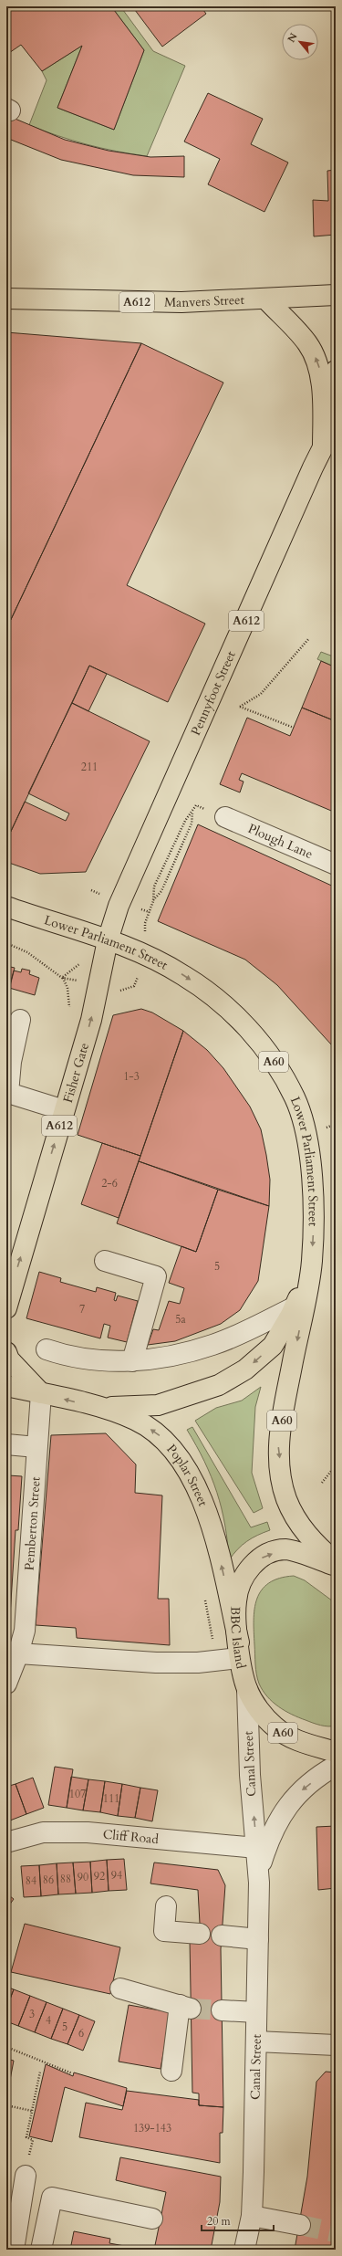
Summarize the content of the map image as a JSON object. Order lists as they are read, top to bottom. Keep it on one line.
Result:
{"streets":{"main road":["Manvers Street","A612","Pennyfoot Street","Lower Parliament Street","A60","Fisher Gate","Poplar Street","BBC Island"],"street":["Plough Lane","Pemberton Street","Canal Street","Cliff Road"]},"crossings":[["Manvers Street","Pennyfoot Street"],["Pennyfoot Street","Lower Parliament Street"],["Pennyfoot Street","Fisher Gate"],["Lower Parliament Street","Fisher Gate"],["A60","Poplar Street"],["A60","Pemberton Street"],["Poplar Street","Pemberton Street"],["Poplar Street","BBC Island"],["BBC Island","Canal Street"],["Canal Street","Cliff Road"]],"one_way":["Lower Parliament Street","Fisher Gate","Poplar Street"],"house_numbers":["211","1-3","2-6","5","7","5a","107","111","94","92","90","88","86","84","3","4","5","6","139-143"],"scale_bar":"20 m","north":"top left"}
